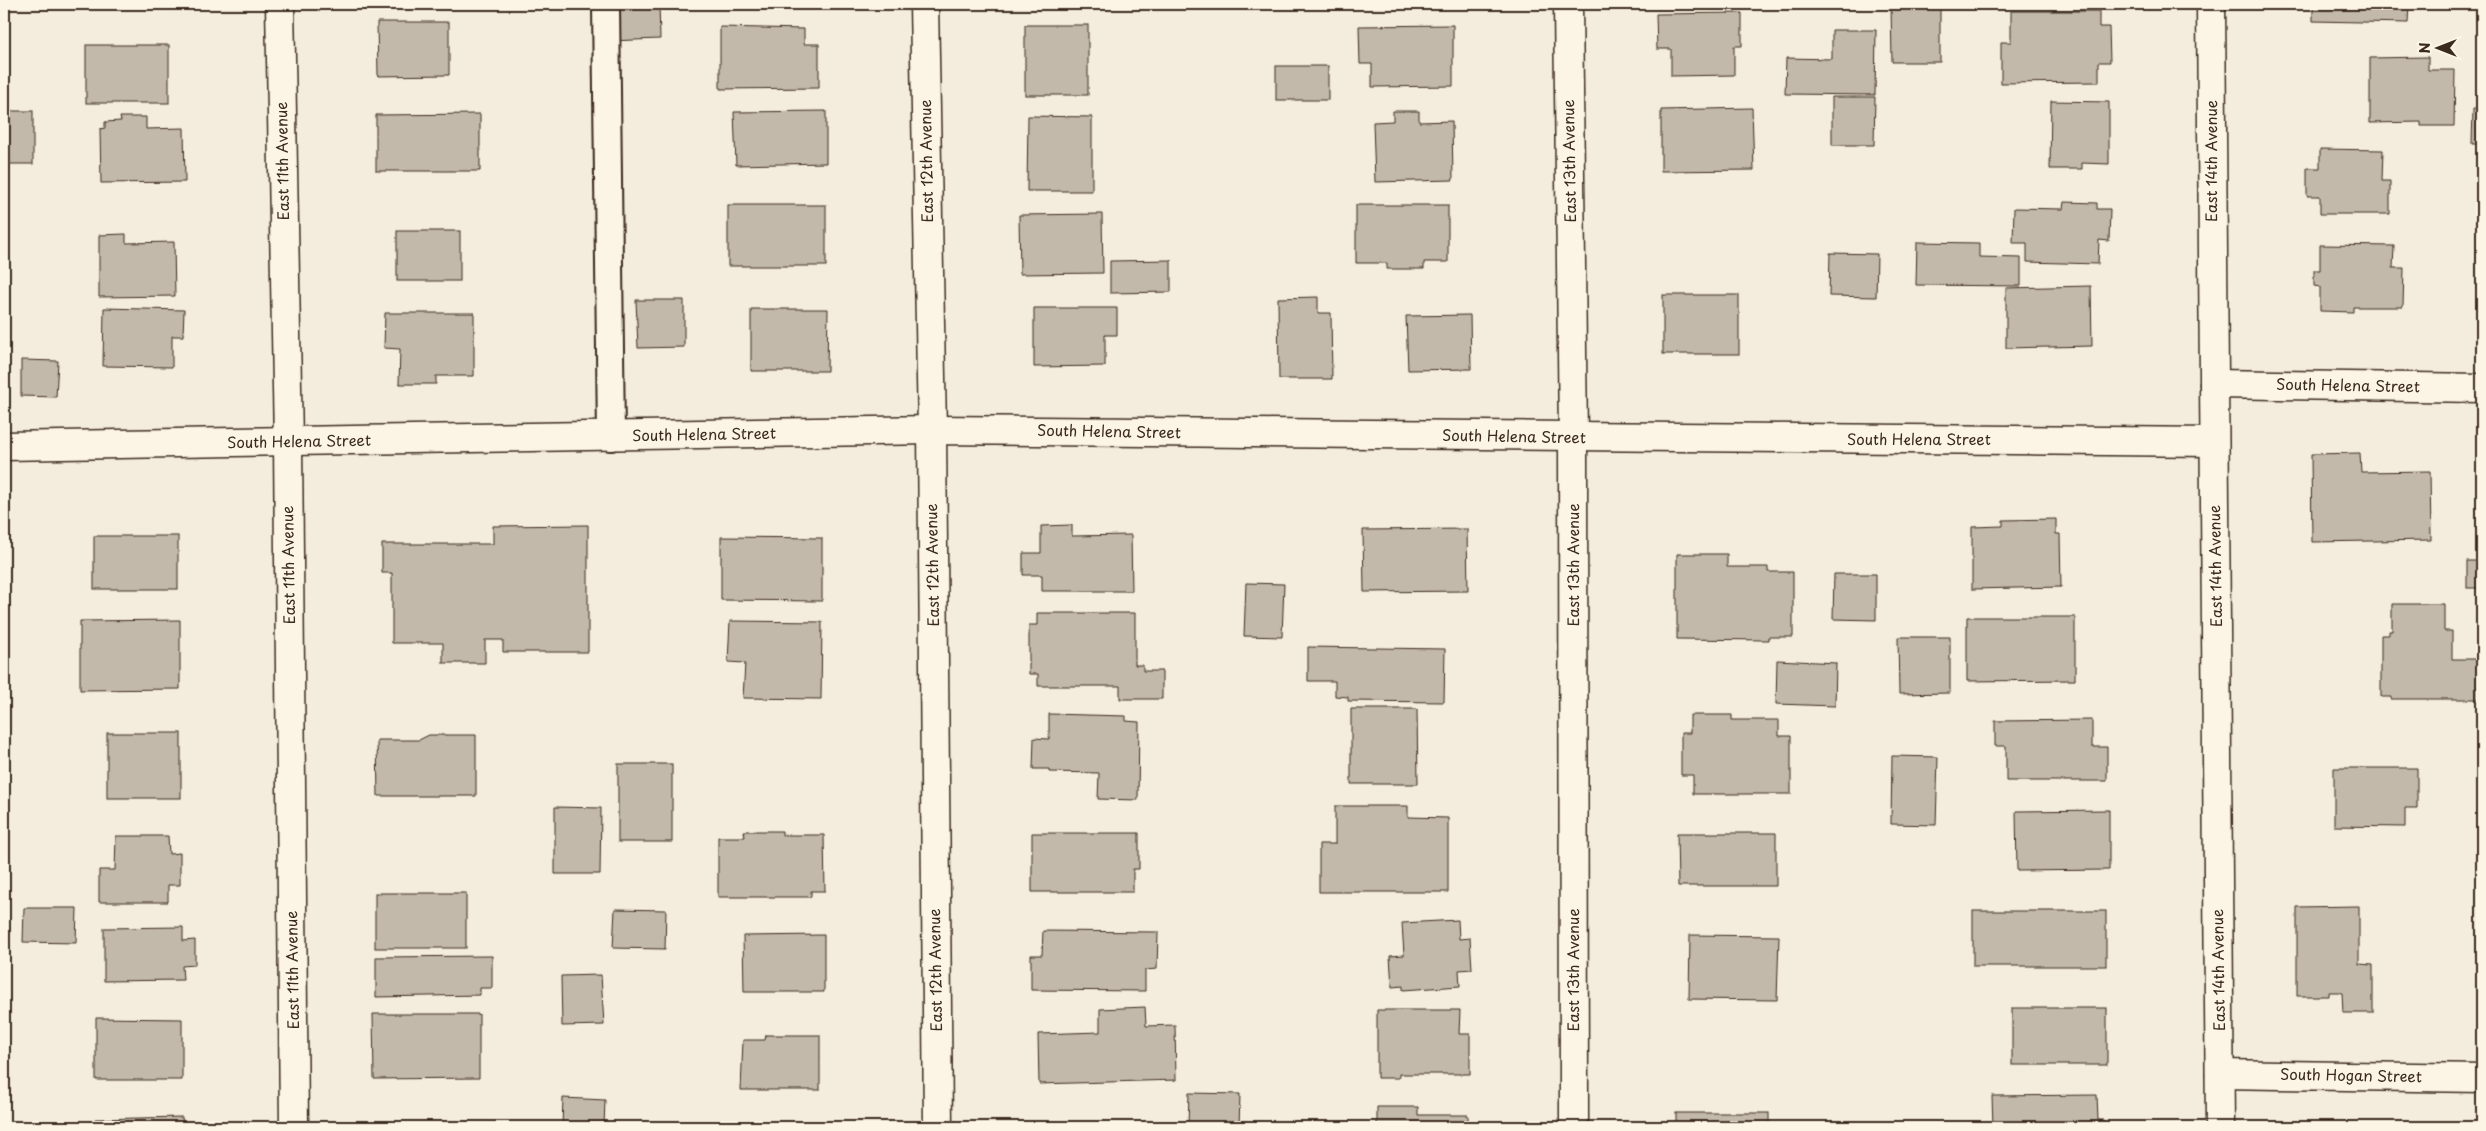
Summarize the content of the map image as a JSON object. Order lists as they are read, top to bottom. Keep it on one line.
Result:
{"streets":{"street":["East 11th Avenue","East 12th Avenue","East 13th Avenue","East 14th Avenue","South Helena Street","South Hogan Street"]},"crossings":[["East 11th Avenue","South Helena Street"],["East 12th Avenue","South Helena Street"],["East 13th Avenue","South Helena Street"],["East 14th Avenue","South Helena Street"],["East 14th Avenue","South Hogan Street"]],"north":"left"}
